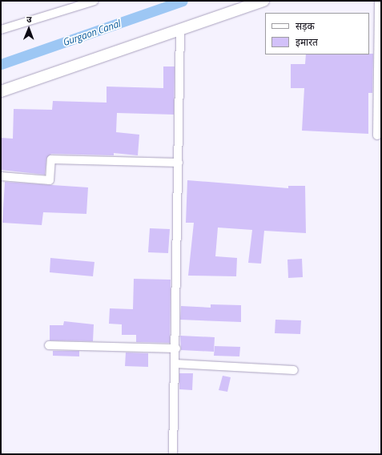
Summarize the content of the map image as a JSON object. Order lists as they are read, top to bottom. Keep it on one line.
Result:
{"water":["Gurgaon Canal"],"legend":["सड़क","इमारत"],"north":"top"}
